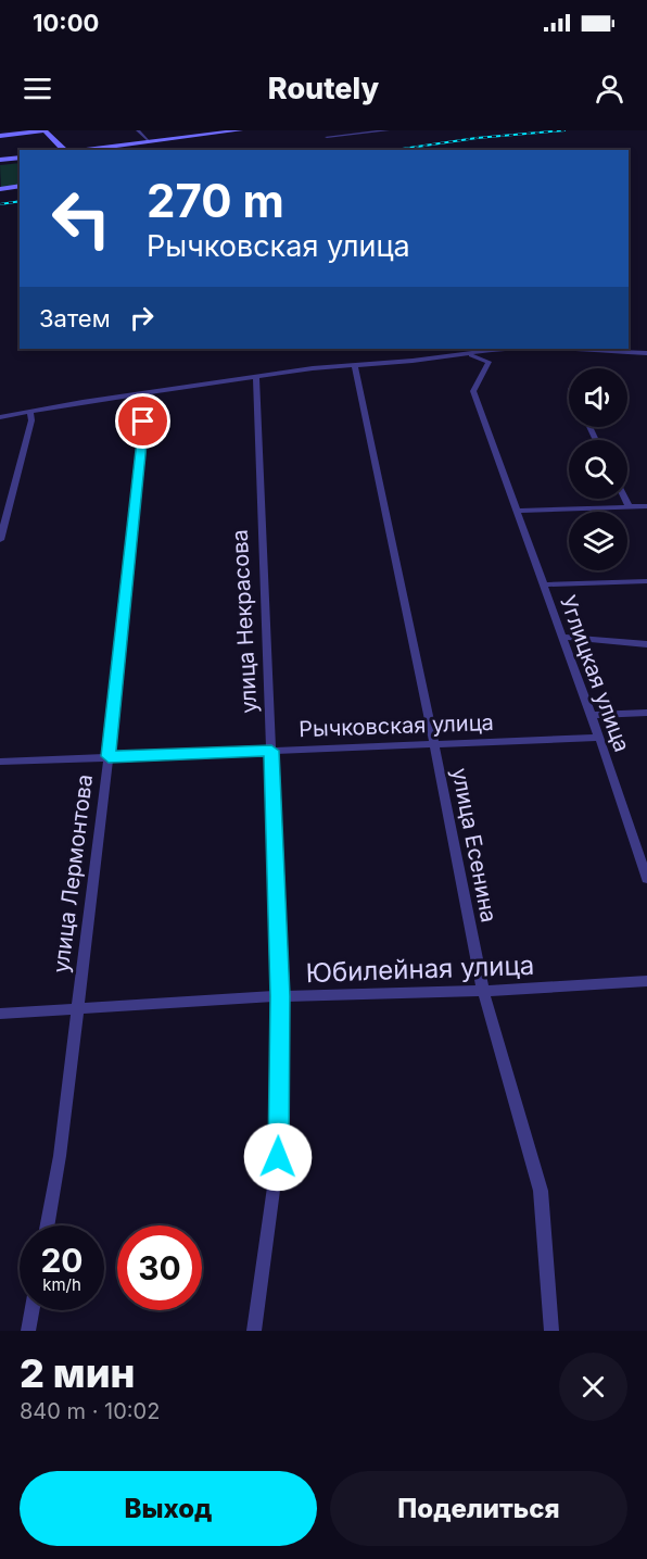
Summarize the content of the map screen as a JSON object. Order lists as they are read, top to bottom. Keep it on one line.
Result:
{"streets":{"street":["улица Некрасова","Углицкая улица","Рычковская улица","улица Есенина","улица Лермонтова","Юбилейная улица"]},"crossings":[["улица Некрасова","Рычковская улица"],["улица Некрасова","Юбилейная улица"],["Углицкая улица","Рычковская улица"],["Рычковская улица","улица Есенина"],["Рычковская улица","улица Лермонтова"],["улица Есенина","Юбилейная улица"],["улица Лермонтова","Юбилейная улица"]],"page":{"status":"10:00","header":"Routely","turn":["270 m","Рычковская улица"],"then":"Затем","speed":"20 km/h","limit":"30","heading":["2 мин","840 m · 10:02"],"buttons":["Выход","Поделиться"]}}
